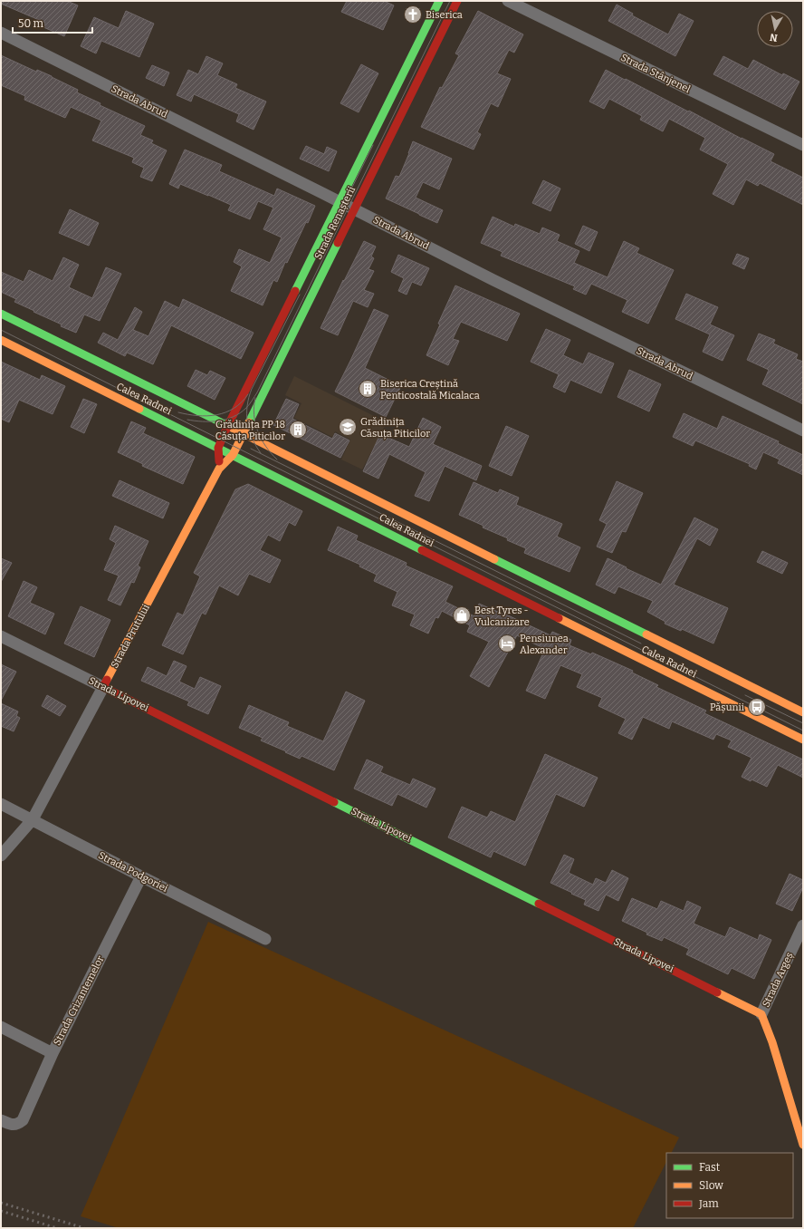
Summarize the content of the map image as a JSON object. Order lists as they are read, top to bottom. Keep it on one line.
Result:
{"streets":{"street":["Strada Stânjenel","Strada Abrud","Strada Renașterii","Calea Radnei","Strada Prutului","Strada Lipovei","Strada Podgoriei","Strada Argeș","Strada Crizantemelor"]},"crossings":[["Strada Abrud","Strada Renașterii"],["Strada Renașterii","Calea Radnei"],["Strada Renașterii","Strada Prutului"],["Calea Radnei","Strada Prutului"],["Strada Prutului","Strada Lipovei"],["Strada Prutului","Strada Podgoriei"],["Strada Lipovei","Strada Argeș"],["Strada Podgoriei","Strada Crizantemelor"]],"places":{"church":["Biserica"],"building":["Biserica Creștină Penticostală Micalaca","Grădinița PP 18 Căsuța Piticilor"],"school or university":["Grădinița Căsuța Piticilor"],"shop":["Best Tyres - Vulcanizare"],"hotel":["Pensiunea Alexander"],"bus stop":["Pășunii"]},"legend":["Fast","Slow","Jam"],"scale_bar":"50 m","north":"bottom"}
